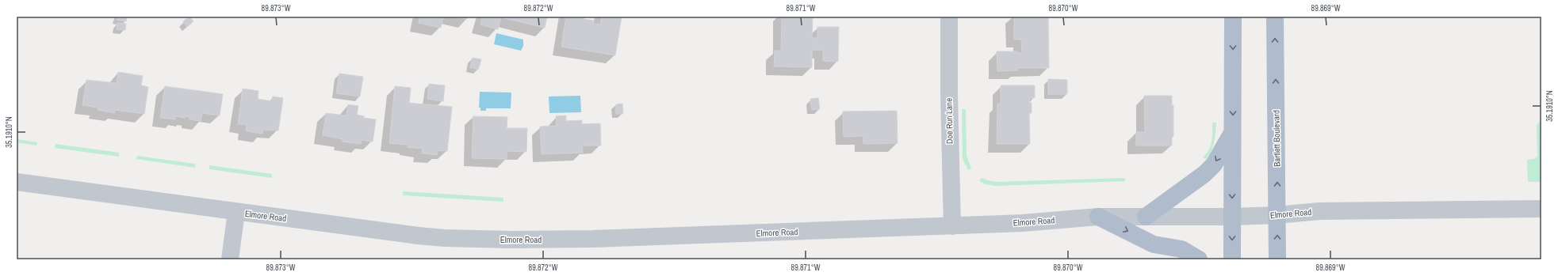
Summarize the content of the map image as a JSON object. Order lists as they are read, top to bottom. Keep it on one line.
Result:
{"streets":{"main road":["Bartlett Boulevard"],"street":["Doe Run Lane","Elmore Road"]},"crossings":[["Doe Run Lane","Elmore Road"],["Bartlett Boulevard","Elmore Road"]],"coordinates":["89.873°W","89.872°W","89.871°W","89.870°W","89.869°W","35.1910°N"]}
